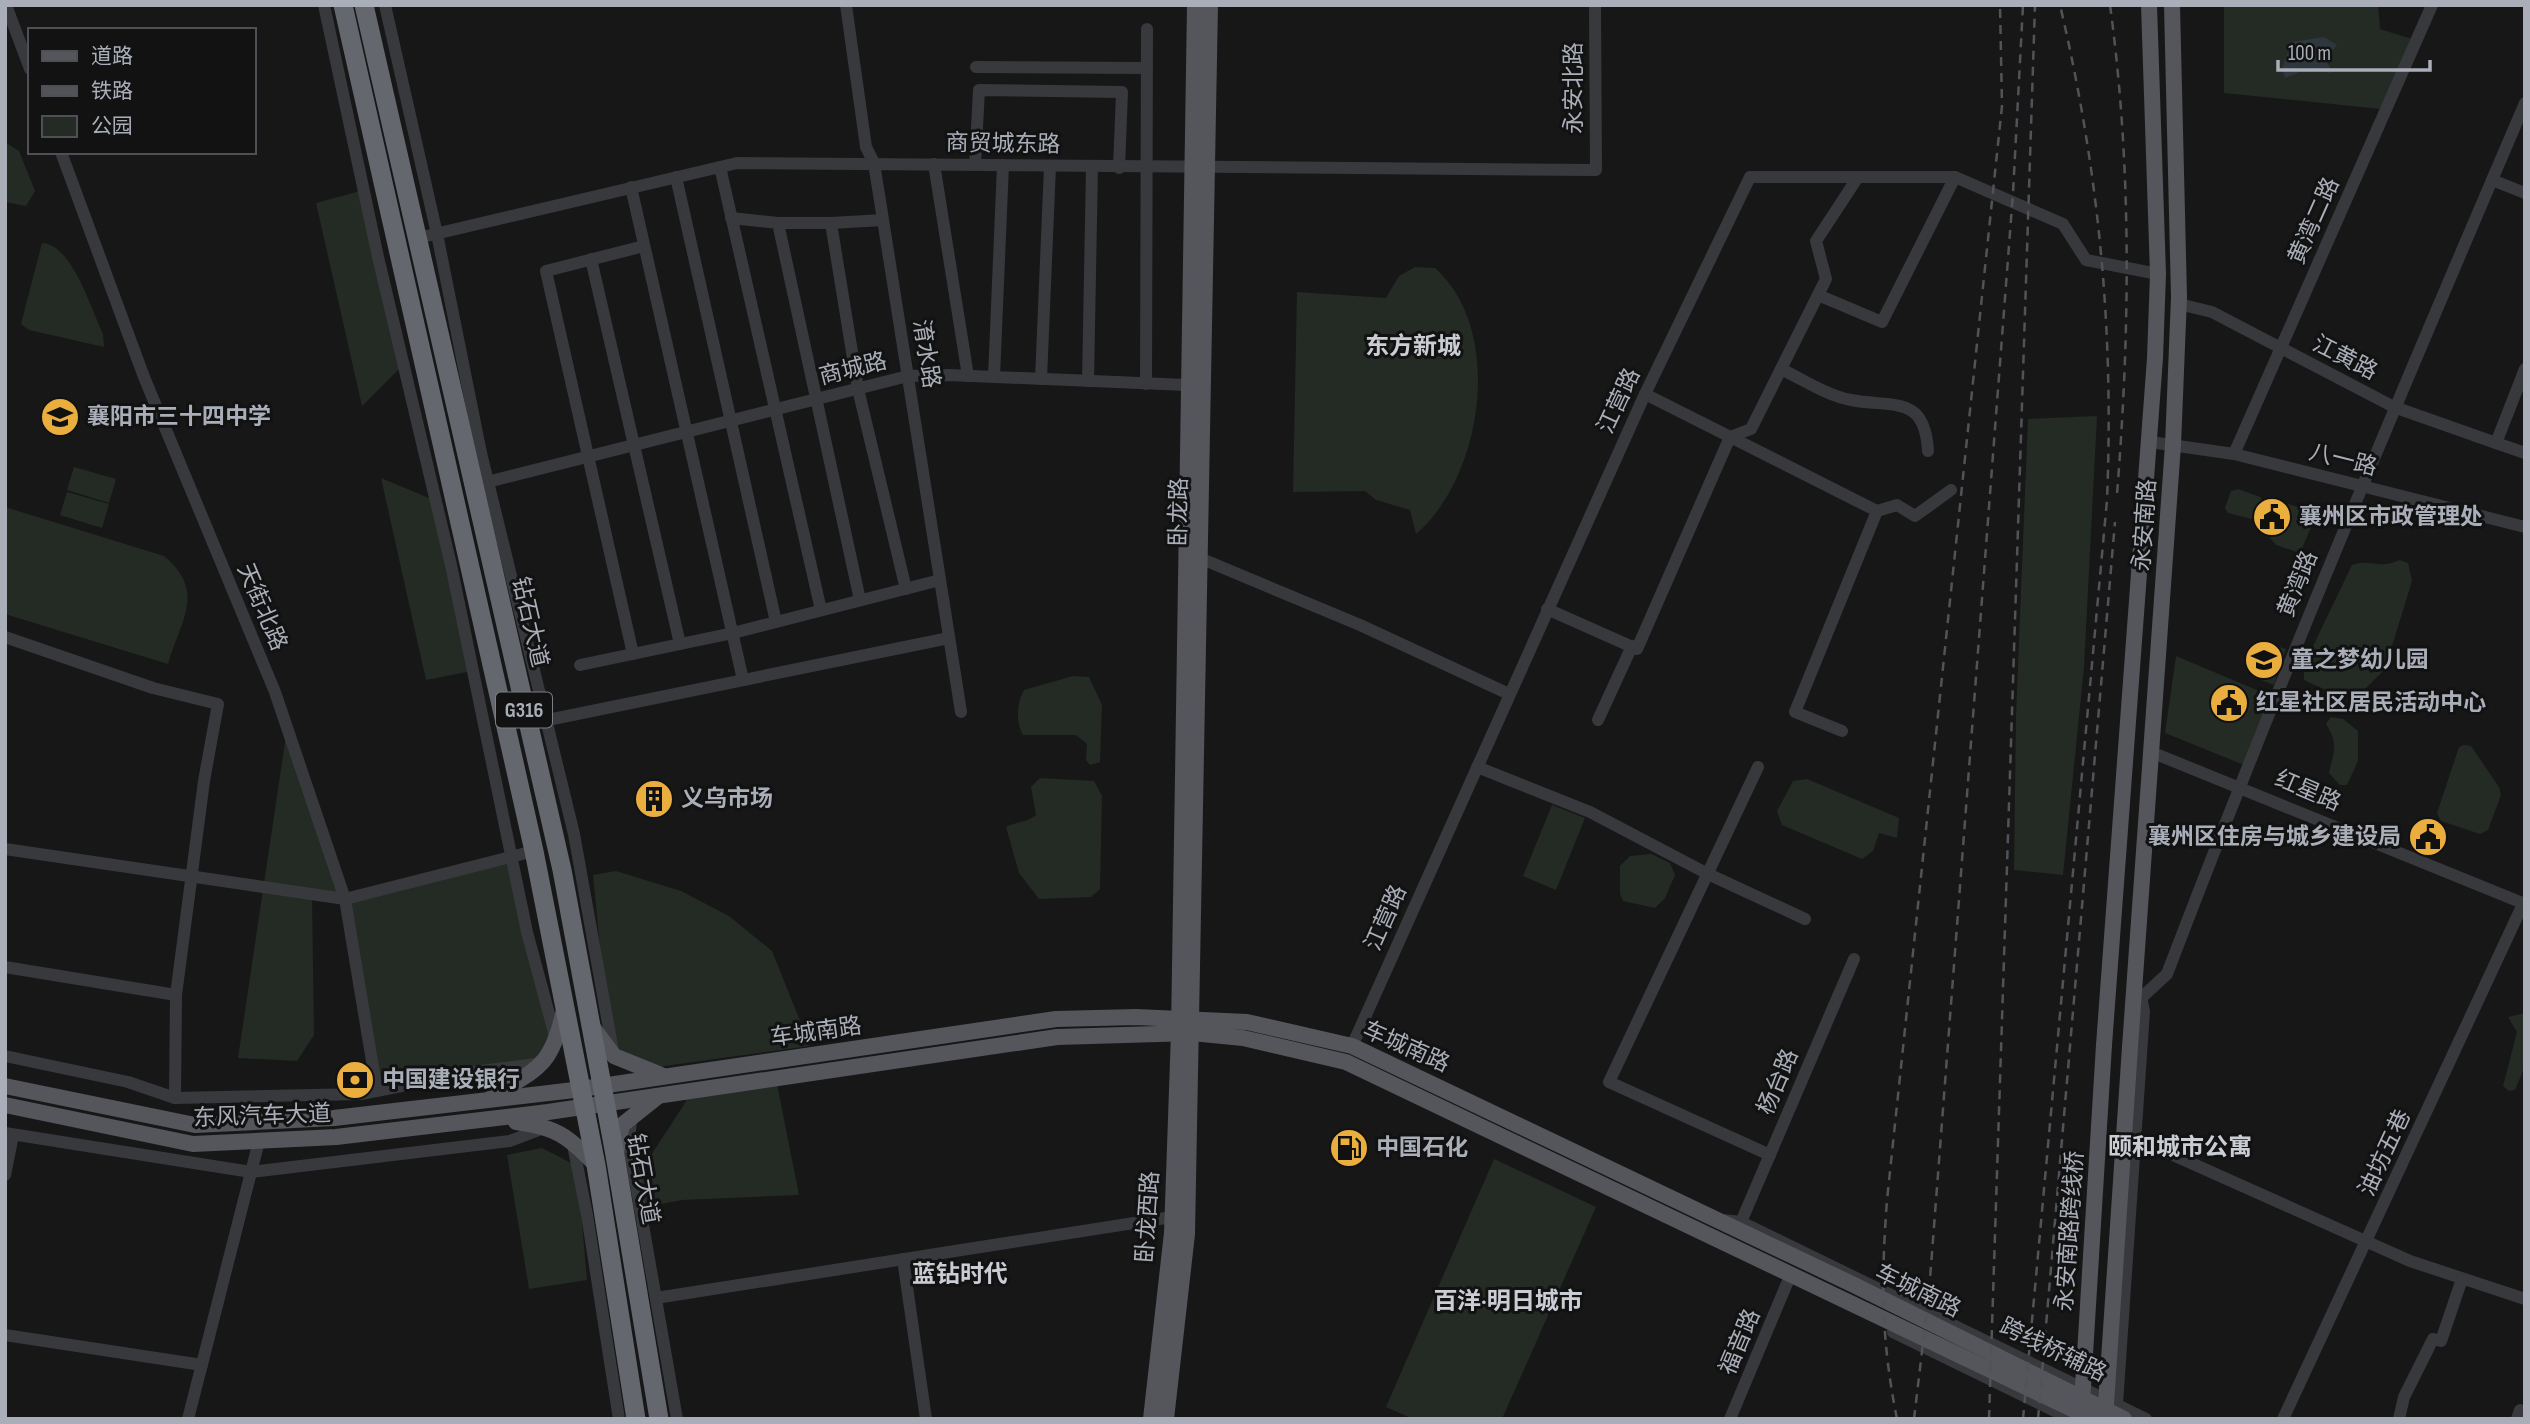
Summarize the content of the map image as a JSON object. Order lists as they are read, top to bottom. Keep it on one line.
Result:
{"streets":{"highway":["钻石大道","G316"],"main road":["卧龙路","永安南路","车城南路","东风汽车大道","卧龙西路","永安南路跨线桥"],"street":["永安北路","商贸城东路","黄湾二路","淯水路","江黄路","商城路","江营路","八一路","黄湾路","天街北路","红星路","杨台路","油坊五巷","福音路","跨线桥辅路"]},"crossings":[["永安北路","商贸城东路"],["商贸城东路","淯水路"],["商贸城东路","卧龙路"],["商贸城东路","钻石大道"],["黄湾二路","江黄路"],["黄湾二路","八一路"],["淯水路","商城路"],["江黄路","永安南路"],["江黄路","黄湾路"],["商城路","卧龙路"],["商城路","钻石大道"],["江营路","永安南路"],["江营路","车城南路"],["八一路","永安南路"],["八一路","黄湾路"],["卧龙路","车城南路"],["卧龙路","卧龙西路"],["永安南路","红星路"],["永安南路","永安南路跨线桥"],["黄湾路","红星路"],["钻石大道","车城南路"],["钻石大道","东风汽车大道"],["红星路","油坊五巷"],["车城南路","东风汽车大道"],["车城南路","卧龙西路"],["车城南路","跨线桥辅路"],["杨台路","跨线桥辅路"]],"districts":["东方新城","颐和城市公寓","蓝钻时代","百洋·明日城市"],"places":{"school or university":["襄阳市三十四中学","童之梦幼儿园"],"public building":["襄州区市政管理处","红星社区居民活动中心","襄州区住房与城乡建设局"],"building":["义乌市场"],"bank":["中国建设银行"],"fuel station":["中国石化"]},"legend":["道路","铁路","公园"],"scale_bar":"100 m"}
